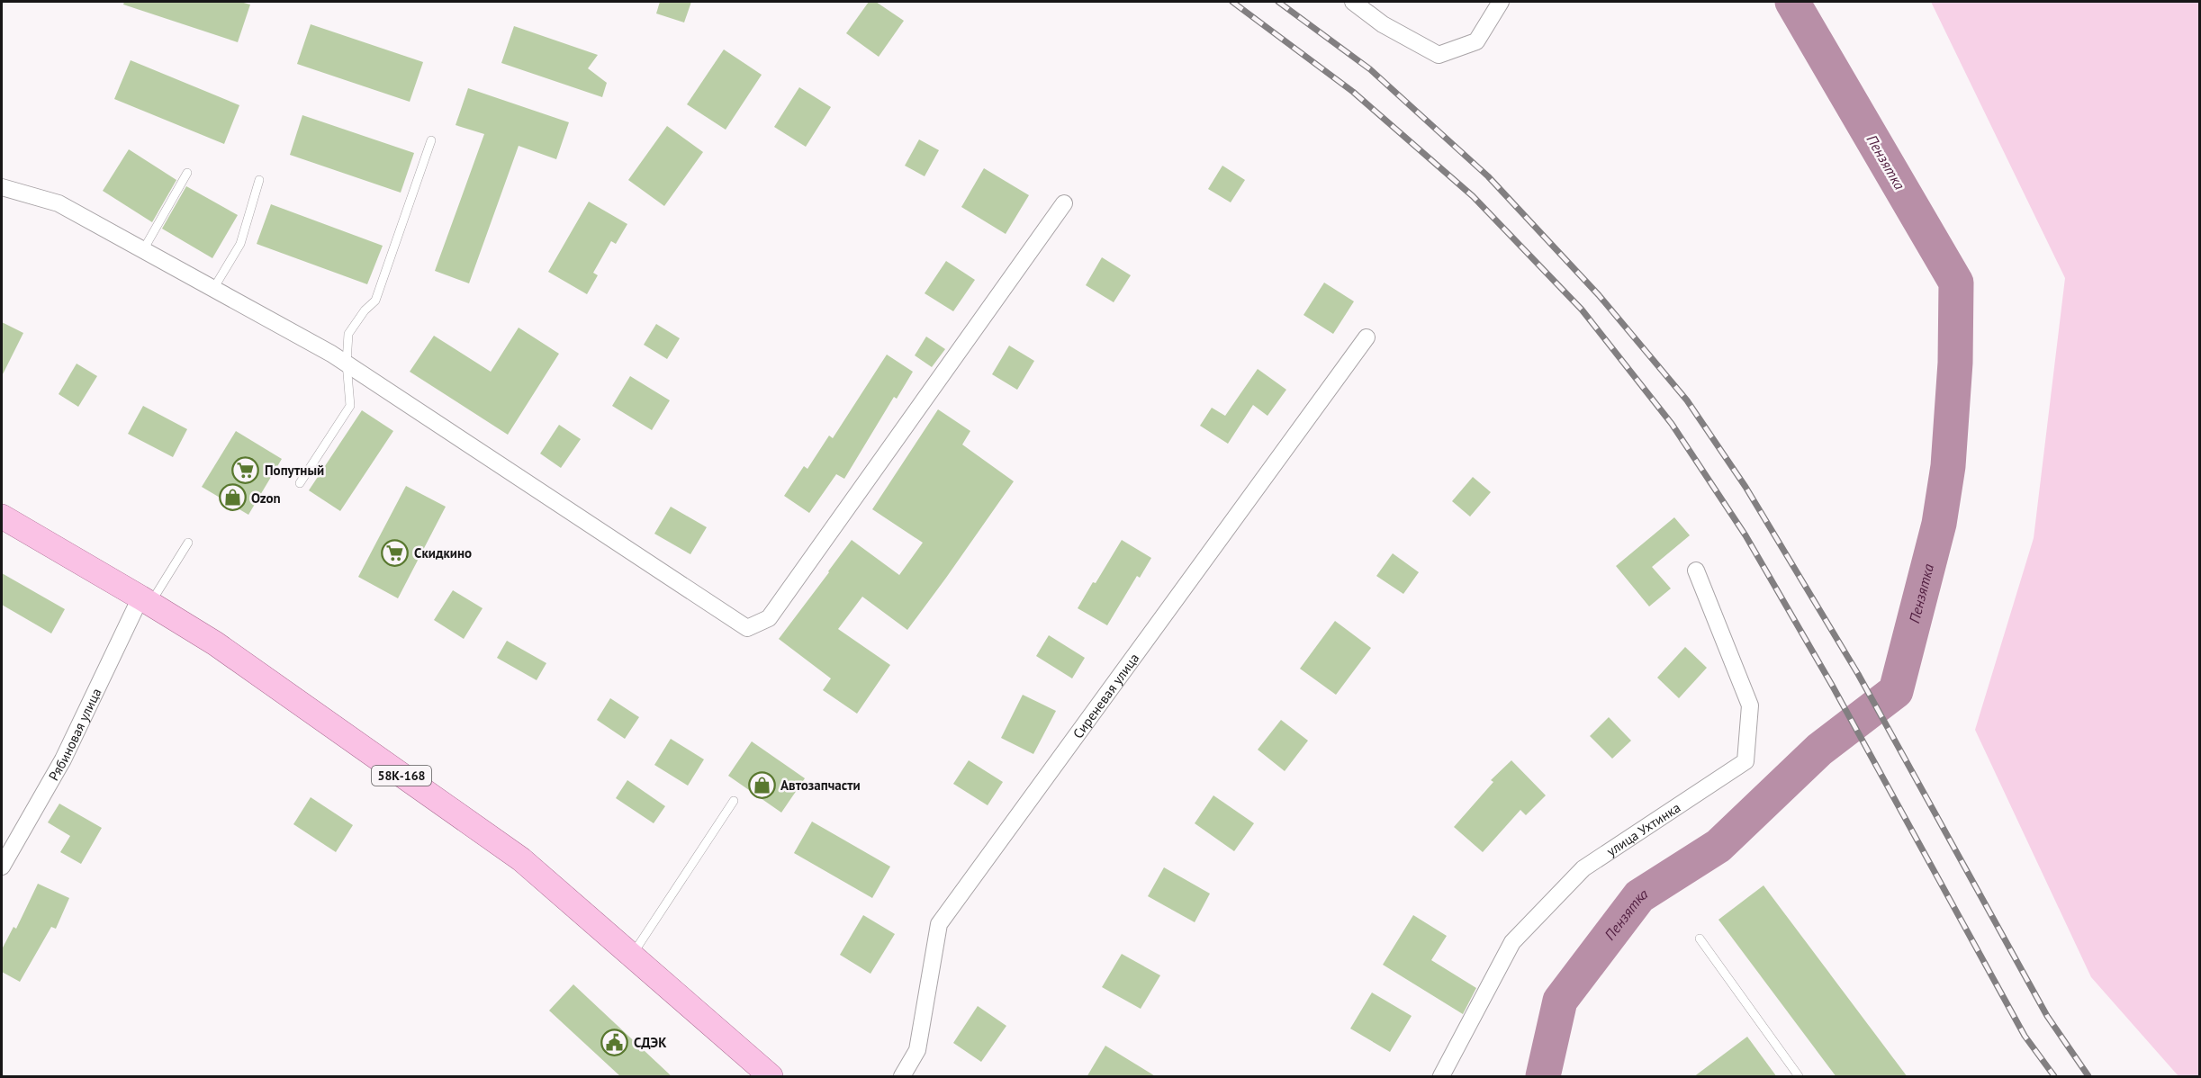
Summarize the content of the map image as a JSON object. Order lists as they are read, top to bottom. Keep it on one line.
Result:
{"streets":{"main road":["58К-168"],"street":["Сиреневая улица","Рябиновая улица","улица Ухтинка"]},"crossings":[["Рябиновая улица","58К-168"]],"water":["Пензятка"],"places":{"supermarket":["Попутный","Скидкино"],"shop":["Ozon","Автозапчасти"],"public building":["СДЭК"]}}
